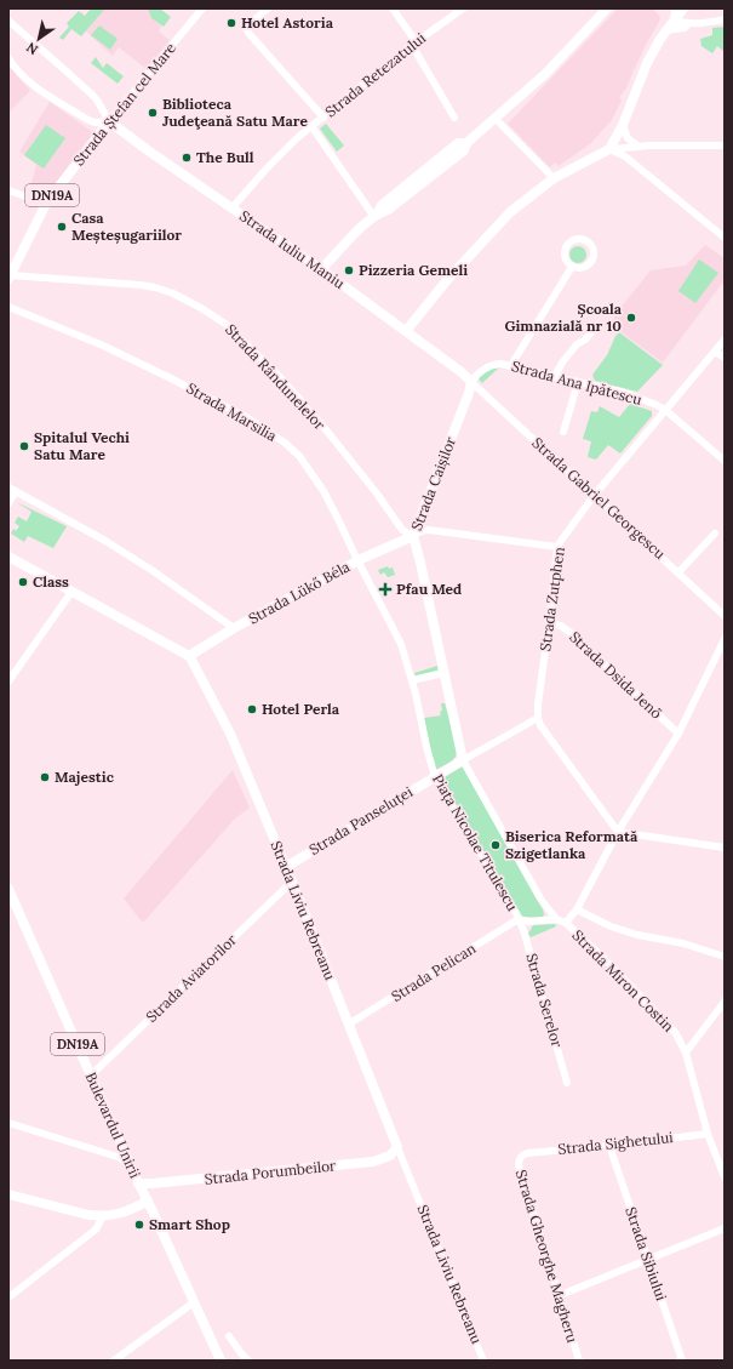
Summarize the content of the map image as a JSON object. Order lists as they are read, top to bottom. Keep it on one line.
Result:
{"streets":{"main road":["Strada Ștefan cel Mare","DN19A","Strada Iuliu Maniu","Strada Caișilor","Strada Lükő Béla","Strada Panseluței","Piața Nicolae Titulescu","Strada Liviu Rebreanu","Bulevardul Unirii","Strada Porumbeilor"],"street":["Strada Retezatului","Strada Rândunelelor","Strada Ana Ipătescu","Strada Marsilia","Strada Gabriel Georgescu","Strada Zutphen","Strada Dsida Jenő","Strada Pelican","Strada Aviatorilor","Strada Miron Costin","Strada Serelor","Strada Sighetului","Strada Sibiului","Strada Gheorghe Magheru"]},"crossings":[["Strada Retezatului","Strada Iuliu Maniu"],["Strada Ștefan cel Mare","Strada Iuliu Maniu"],["Strada Ștefan cel Mare","Strada Rândunelelor"],["Strada Iuliu Maniu","Strada Ana Ipătescu"],["Strada Iuliu Maniu","Strada Caișilor"],["Strada Iuliu Maniu","Strada Gabriel Georgescu"],["Strada Rândunelelor","Strada Caișilor"],["Strada Rândunelelor","Strada Lükő Béla"],["Strada Ana Ipătescu","Strada Caișilor"],["Strada Ana Ipătescu","Strada Gabriel Georgescu"],["Strada Ana Ipătescu","Strada Zutphen"],["Strada Marsilia","Strada Lükő Béla"],["Strada Marsilia","Piața Nicolae Titulescu"],["Strada Caișilor","Strada Gabriel Georgescu"],["Strada Caișilor","Strada Lükő Béla"],["Strada Caișilor","Piața Nicolae Titulescu"],["Strada Gabriel Georgescu","Strada Zutphen"],["Strada Lükő Béla","Strada Liviu Rebreanu"],["Strada Zutphen","Strada Dsida Jenő"],["Strada Panseluței","Piața Nicolae Titulescu"],["Strada Panseluței","Strada Liviu Rebreanu"],["Piața Nicolae Titulescu","Strada Pelican"],["Piața Nicolae Titulescu","Strada Miron Costin"],["Piața Nicolae Titulescu","Strada Serelor"],["Strada Liviu Rebreanu","Strada Pelican"],["Strada Liviu Rebreanu","Strada Aviatorilor"],["Strada Liviu Rebreanu","Strada Porumbeilor"],["Strada Pelican","Strada Serelor"],["Strada Aviatorilor","Bulevardul Unirii"],["Strada Miron Costin","Strada Sighetului"],["Bulevardul Unirii","Strada Porumbeilor"],["Strada Sighetului","Strada Sibiului"],["Strada Sighetului","Strada Gheorghe Magheru"]],"places":{"other":["Hotel Astoria","Biblioteca Judeţeană Satu Mare","The Bull","Casa Meșteșugariilor","Pizzeria Gemeli","Școala Gimnazială nr 10","Spitalul Vechi Satu Mare","Class","Hotel Perla","Majestic","Biserica Reformată Szigetlanka","Smart Shop"],"health":["Pfau Med"]},"north":"bottom left"}
